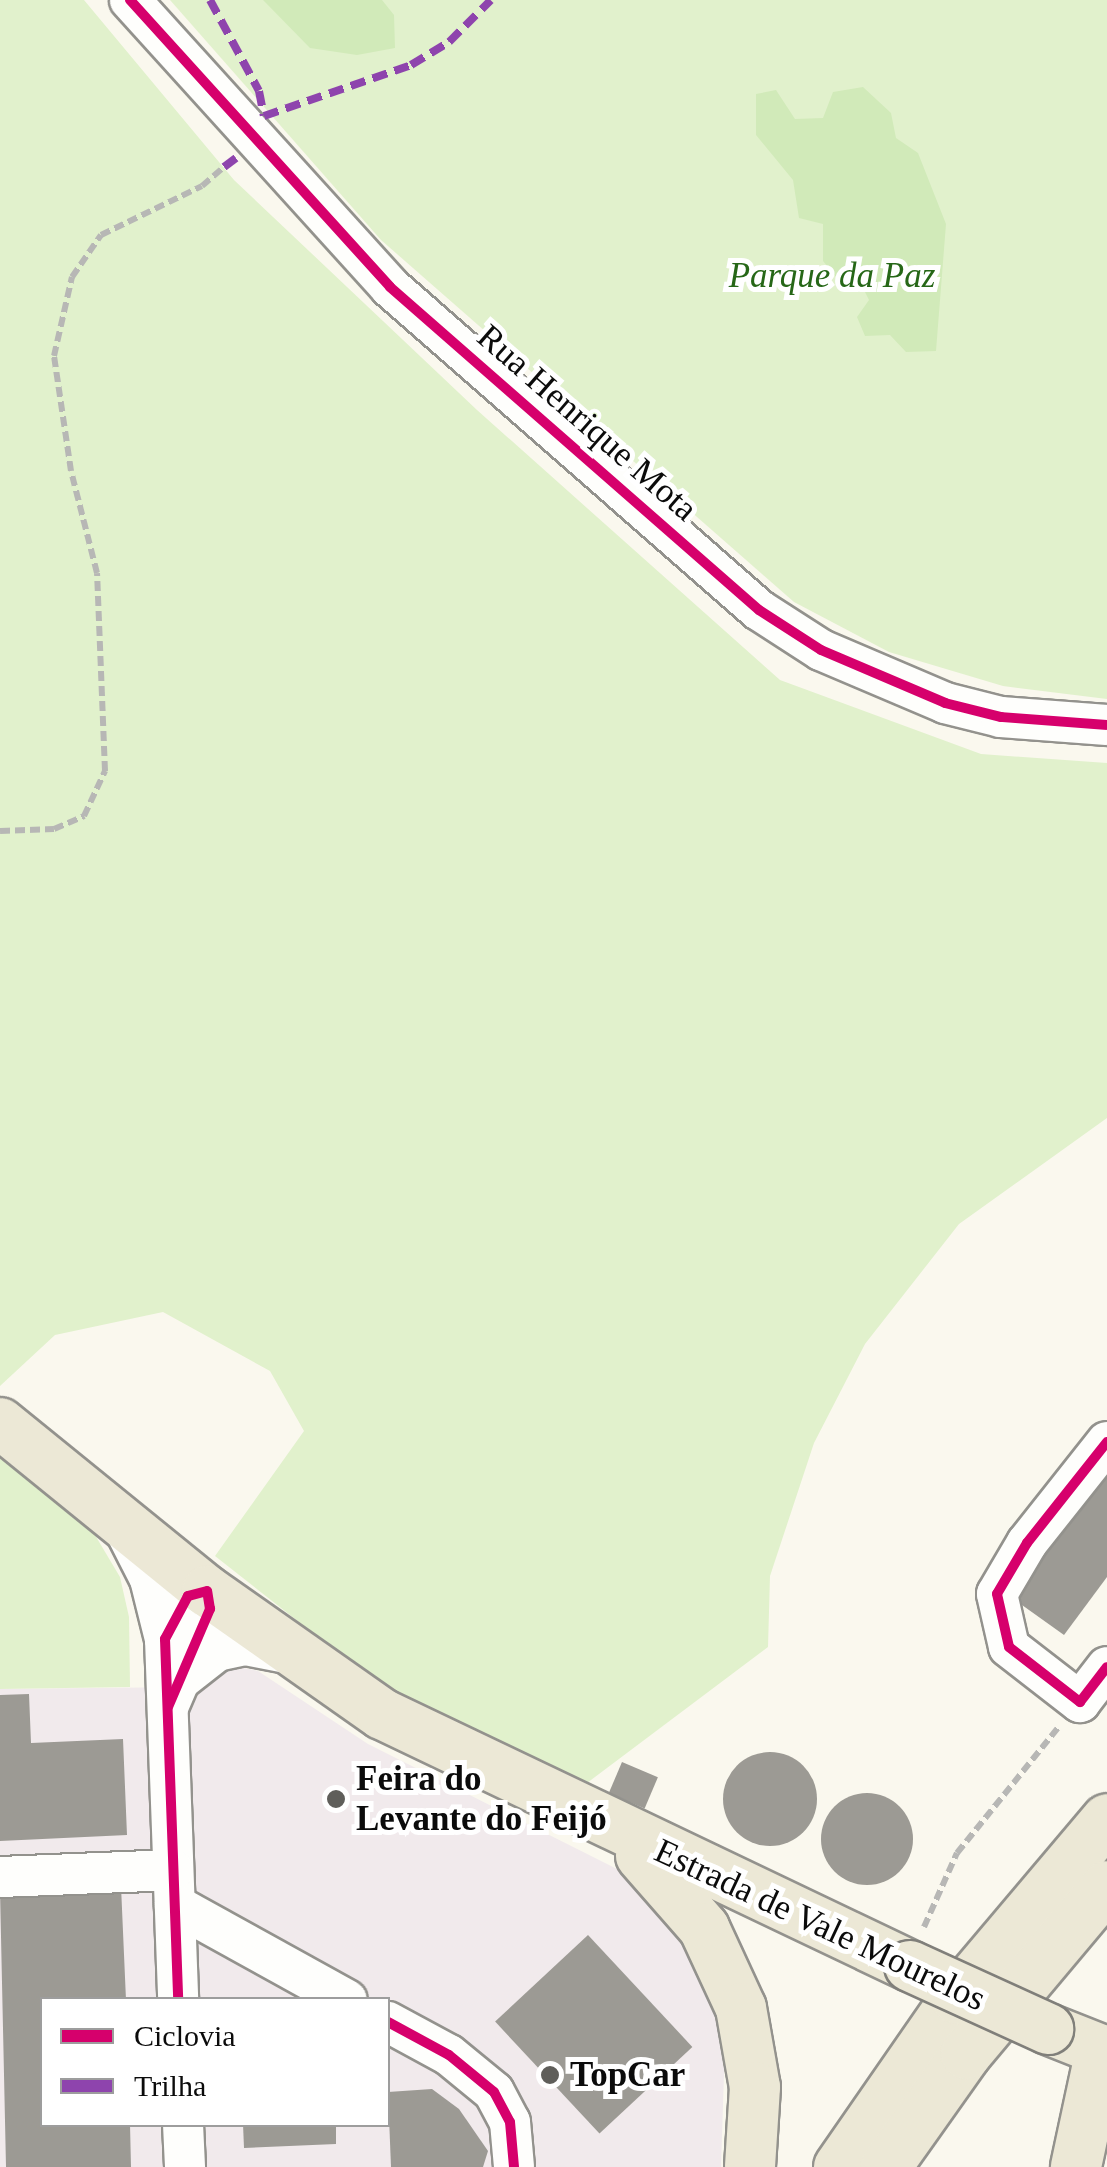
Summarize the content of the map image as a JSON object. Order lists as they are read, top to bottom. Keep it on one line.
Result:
{"streets":{"main road":["Estrada de Vale Mourelos"],"street":["Rua Henrique Mota"]},"parks":["Parque da Paz"],"places":["Feira do Levante do Feijó","TopCar"],"legend":["Ciclovia","Trilha"]}
